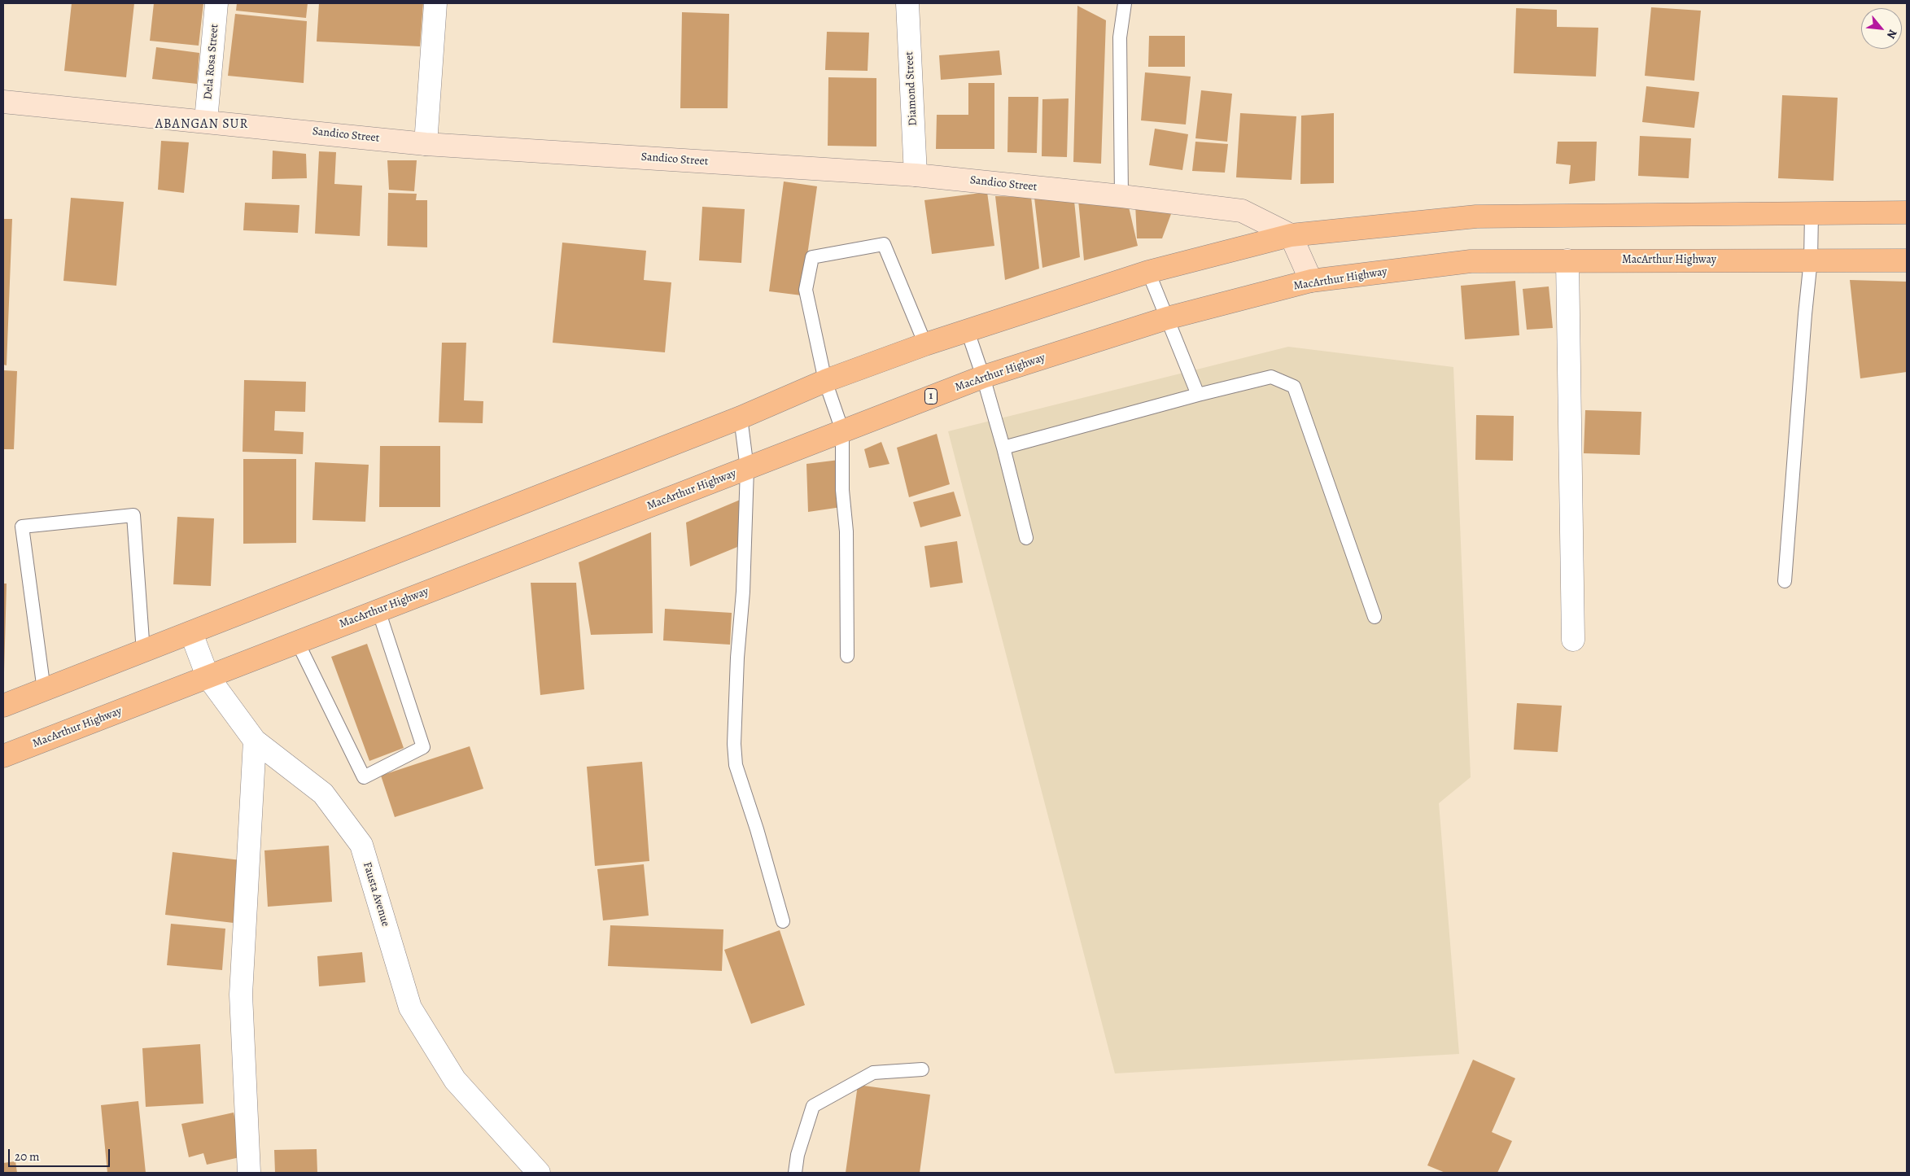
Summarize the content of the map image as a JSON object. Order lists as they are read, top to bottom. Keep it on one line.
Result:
{"streets":{"highway":["MacArthur Highway","1"],"main road":["Sandico Street"],"street":["Dela Rosa Street","Diamond Street","Fausta Avenue"]},"crossings":[["Dela Rosa Street","Sandico Street"],["Diamond Street","Sandico Street"],["MacArthur Highway","Fausta Avenue"]],"districts":["ABANGAN SUR"],"scale_bar":"20 m","north":"bottom right"}
